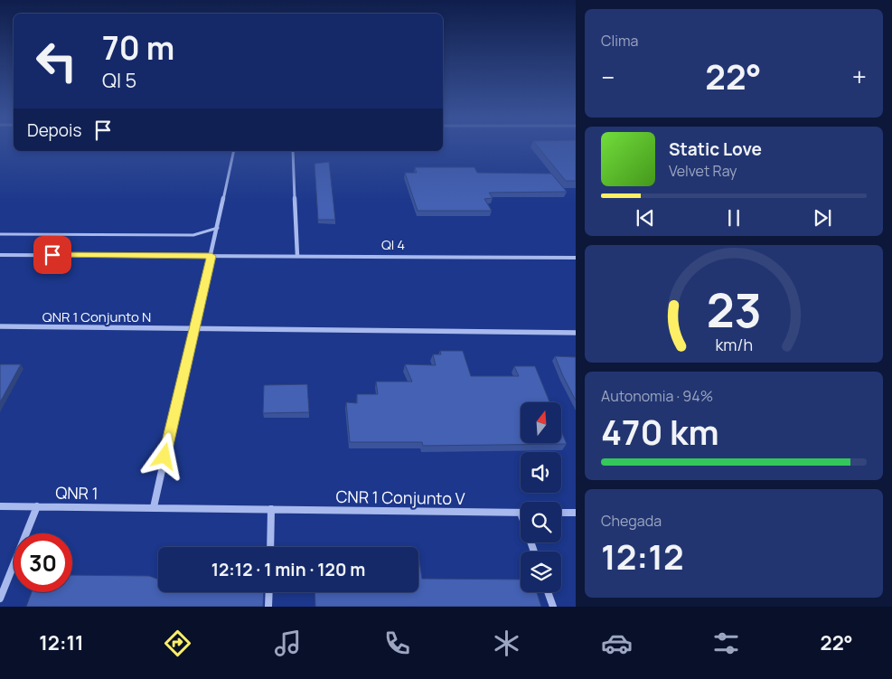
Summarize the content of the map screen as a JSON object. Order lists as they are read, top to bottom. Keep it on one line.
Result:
{"streets":{"street":["QI 4","QNR 1 Conjunto N","QNR 1","CNR 1 Conjunto V"]},"crossings":[["QNR 1","CNR 1 Conjunto V"]],"north":"top","page":{"tile":["Clima",["Autonomia · 94%","470 km"],["Chegada","12:12"]],"turn":["70 m","QI 5"],"heat":["−","22°","+"],"then":"Depois","song":["Static Love","Velvet Ray"],"limit":"30","trip":"12:12 · 1 min · 120 m","tabs":["12:11","22°"],"gauge":["23","km/h"]}}
